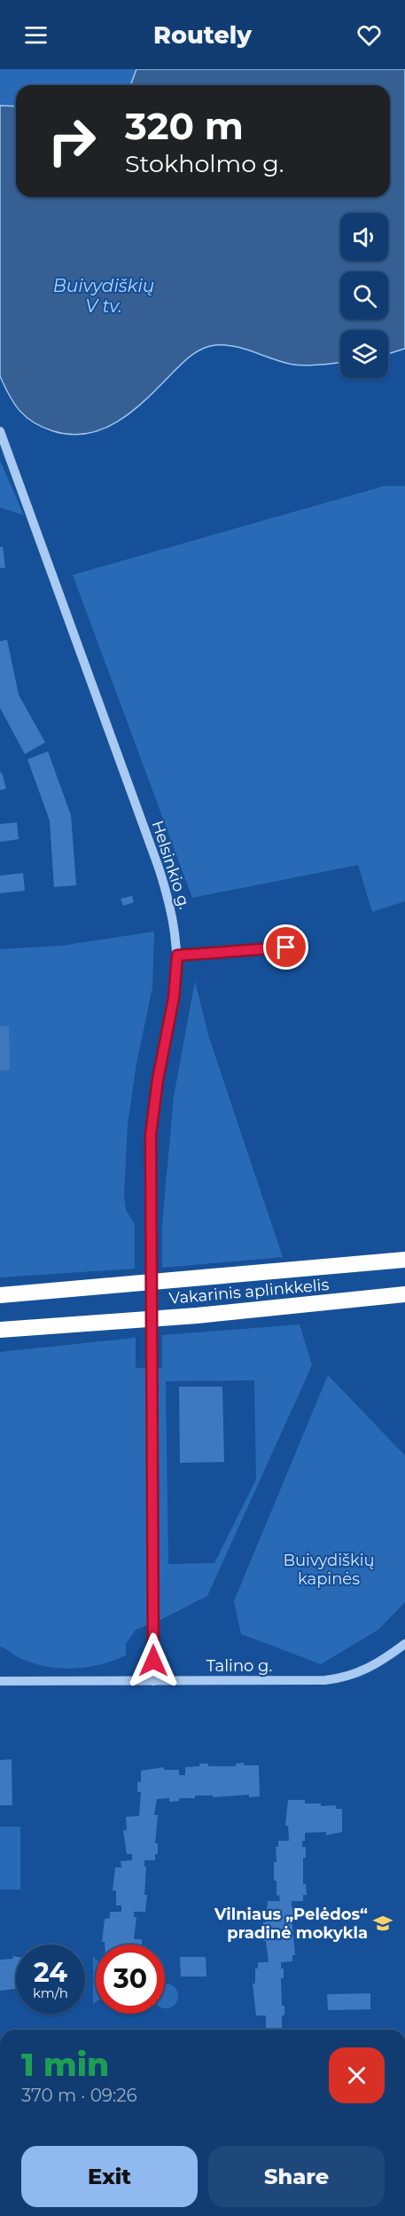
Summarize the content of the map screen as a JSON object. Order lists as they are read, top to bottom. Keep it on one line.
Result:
{"streets":{"highway":["Vakarinis aplinkkelis"],"street":["Helsinkio g.","Talino g."]},"crossings":[["Helsinkio g.","Talino g."]],"water":["Buivydiškių V tv."],"parks":["Buivydiškių kapinės"],"places":{"school or university":["Vilniaus „Pelėdos“ pradinė mokykla"]},"page":{"header":"Routely","turn":["320 m","Stokholmo g."],"speed":"24 km/h","limit":"30","heading":["1 min","370 m · 09:26"],"buttons":["Exit","Share"]}}
